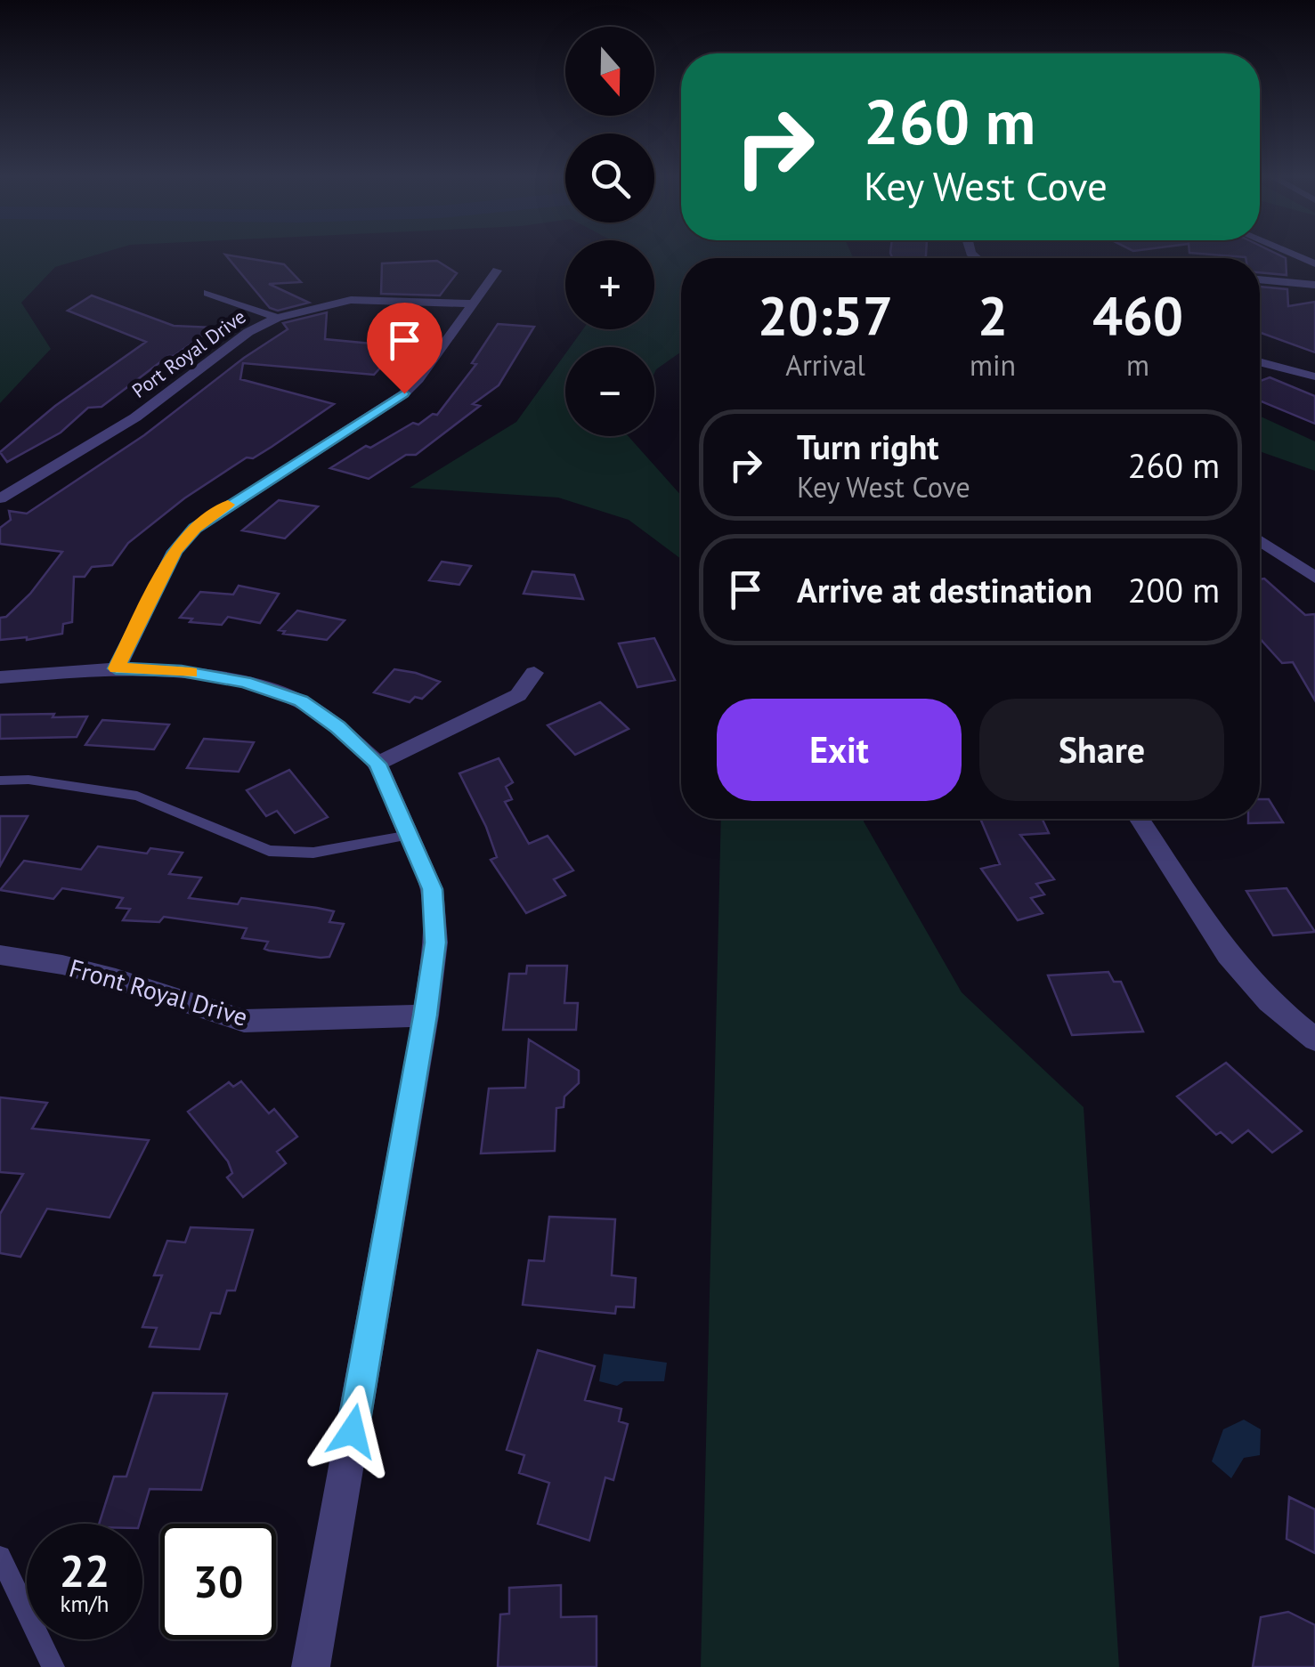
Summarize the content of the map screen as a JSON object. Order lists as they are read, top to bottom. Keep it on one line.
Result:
{"streets":{"street":["Port Royal Drive","Front Royal Drive"]},"north":"bottom","page":{"map_buttons":["+","−"],"turn":["260 m","Key West Cove"],"eta":["20:57","Arrival","2","min","460","m"],"list":[{"name":"Turn right","note":"Key West Cove","value":"260 m"},{"name":"Arrive at destination","value":"200 m"}],"buttons":["Exit","Share"],"speed":"22 km/h","limit":"30"}}
